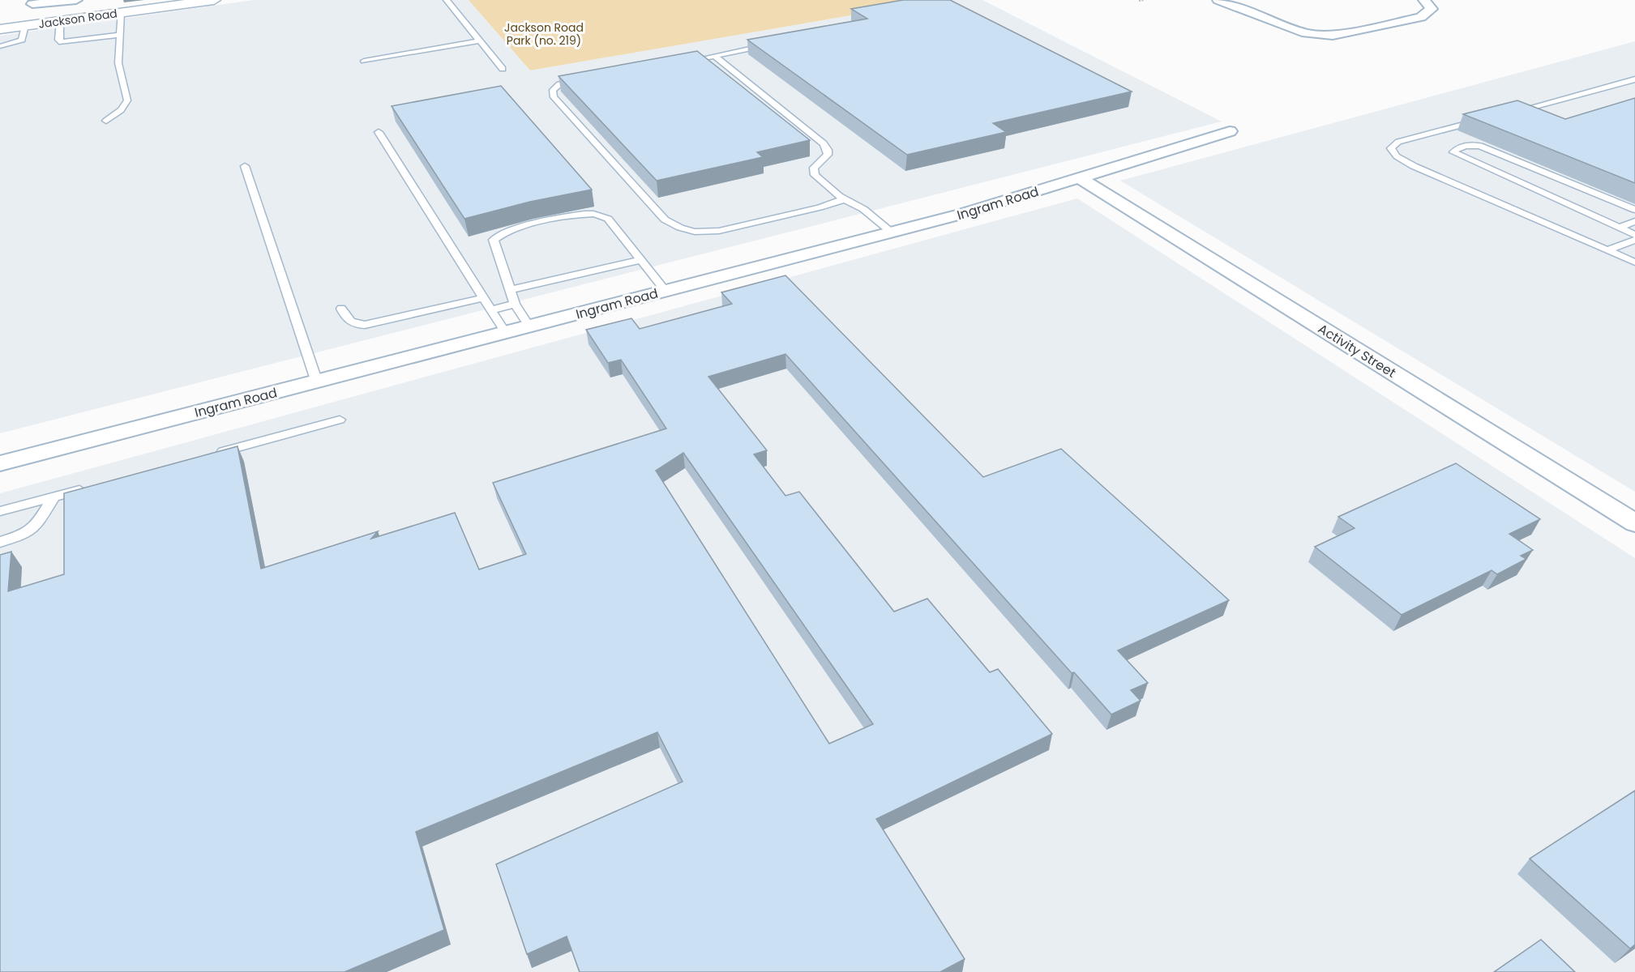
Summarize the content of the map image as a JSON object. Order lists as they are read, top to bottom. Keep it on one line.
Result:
{"streets":{"street":["Jackson Road","Ingram Road","Activity Street"]},"crossings":[["Ingram Road","Activity Street"]],"parks":["Jackson Road Park (no. 219)"]}
